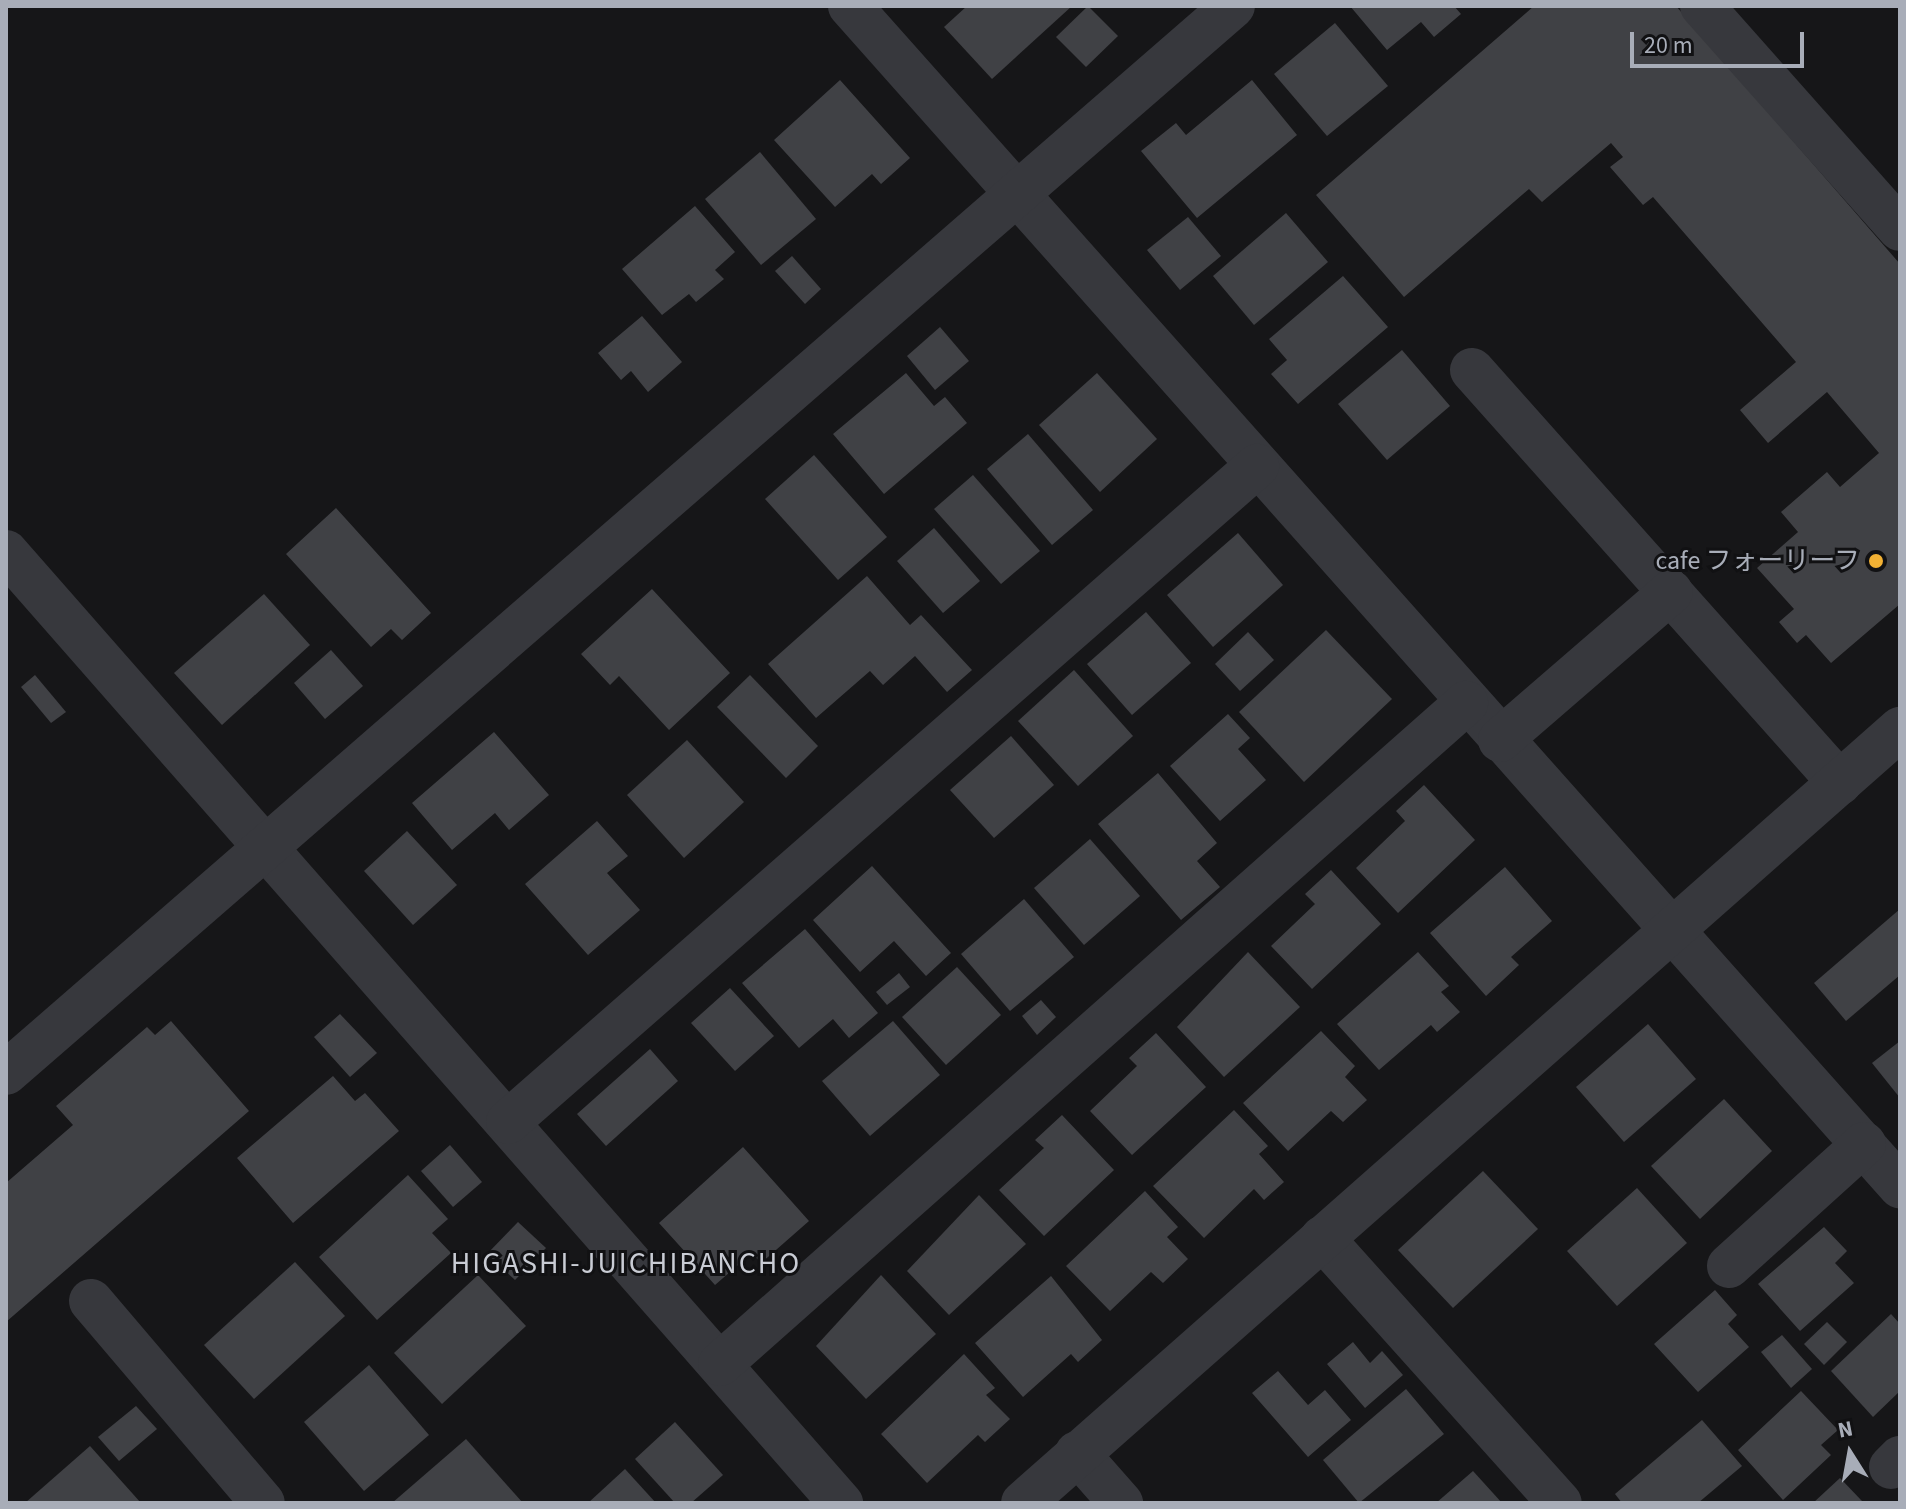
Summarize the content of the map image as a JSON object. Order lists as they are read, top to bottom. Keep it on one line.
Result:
{"districts":["HIGASHI-JUICHIBANCHO"],"places":["cafe フォーリーフ"],"scale_bar":"20 m","north":"top"}
